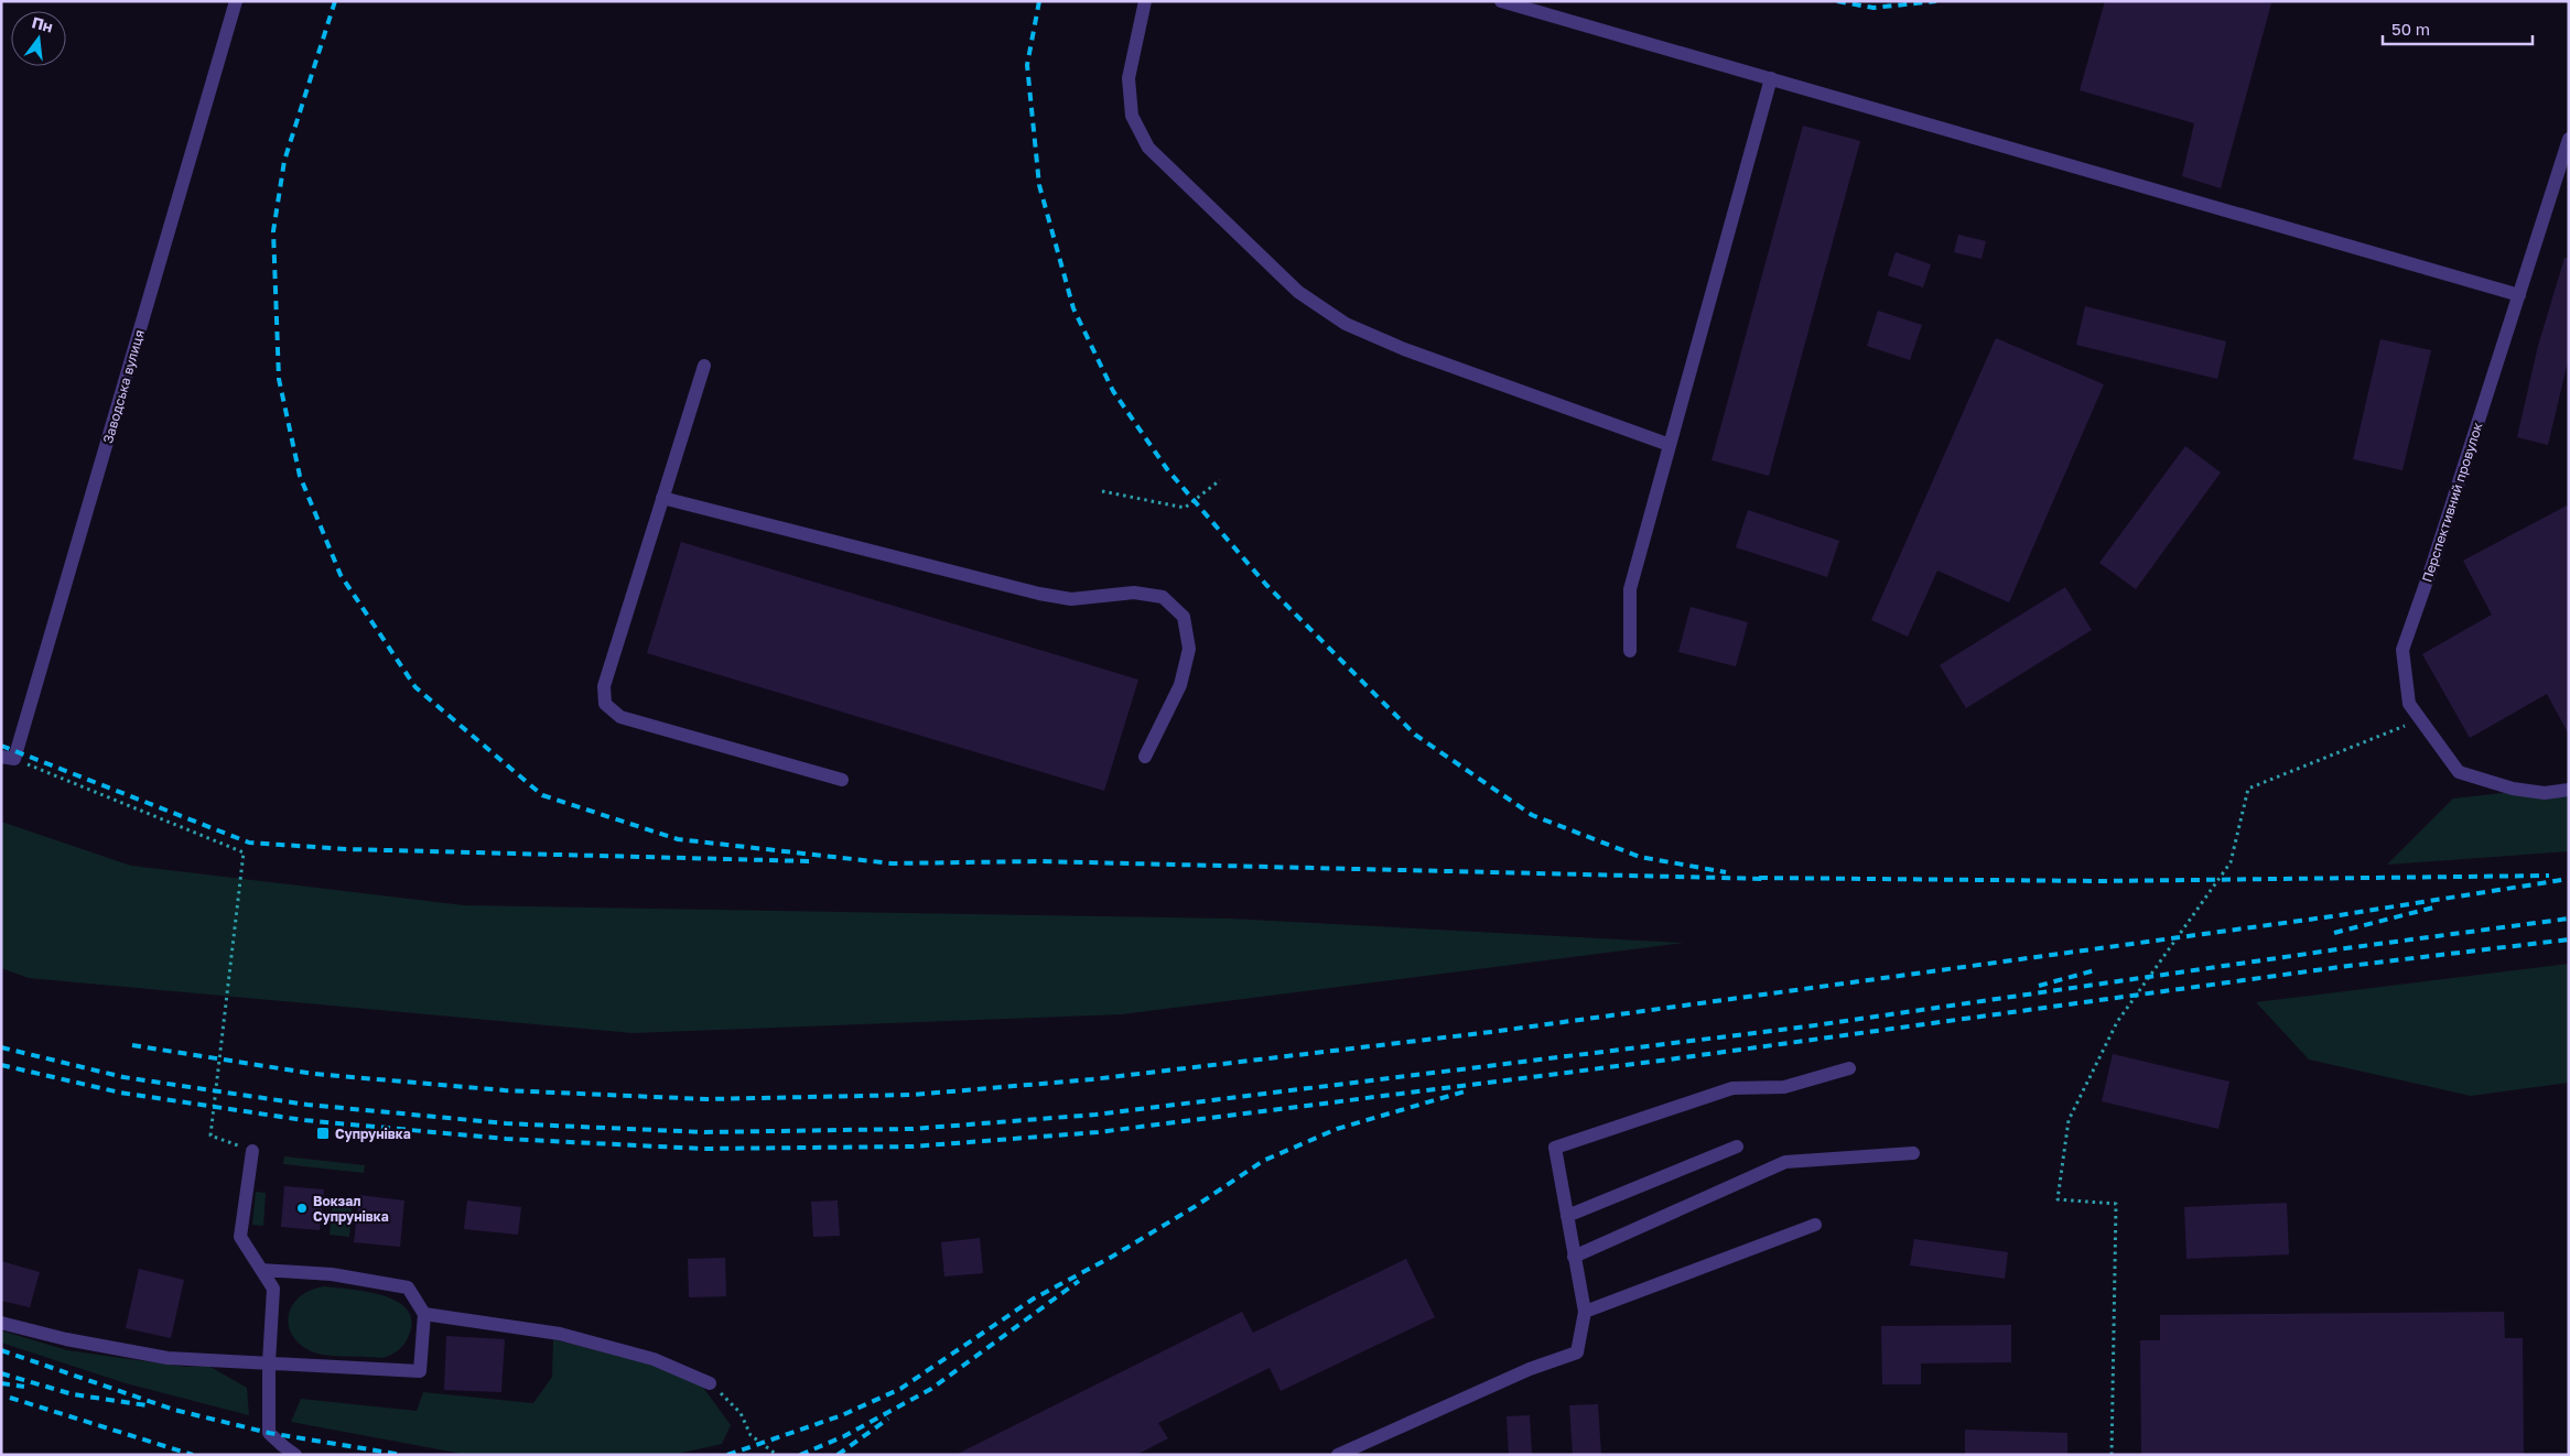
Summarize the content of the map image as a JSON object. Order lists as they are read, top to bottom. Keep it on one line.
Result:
{"streets":{"street":["Заводська вулиця","Перспективний провулок"]},"places":{"transit":["Супрунівка"],"other":["Вокзал Супрунівка"]},"scale_bar":"50 m","north":"top"}
